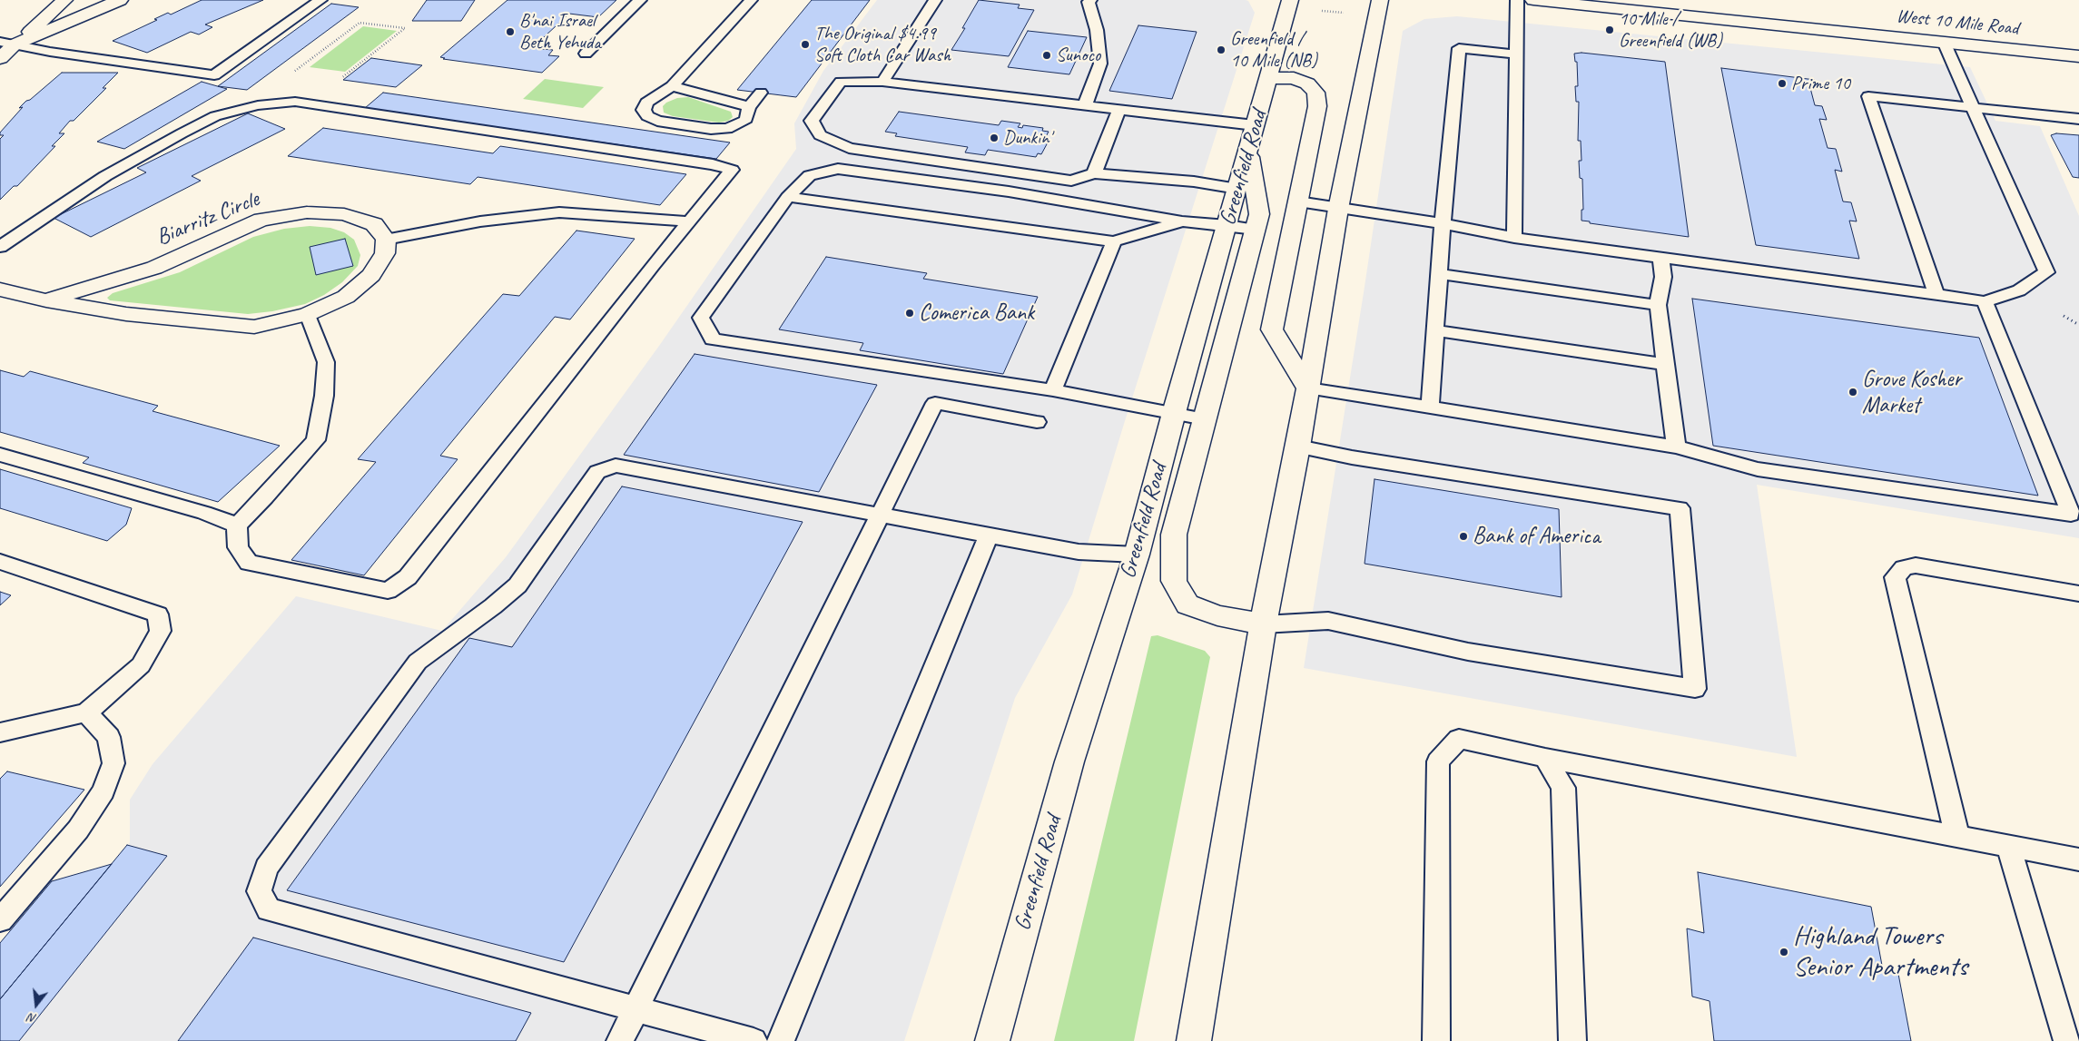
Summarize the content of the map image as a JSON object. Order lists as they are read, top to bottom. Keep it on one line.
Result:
{"streets":{"main road":["West 10 Mile Road","Greenfield Road","Biarritz Circle"]},"places":["10 Mile / Greenfield (WB)","B'nai Israel Beth Yehuda","The Original $4.99 Soft Cloth Car Wash","Greenfield / 10 Mile (NB)","Sunoco","Prime 10","Dunkin'","Comerica Bank","Grove Kosher Market","Bank of America","Highland Towers Senior Apartments"],"north":"bottom"}
